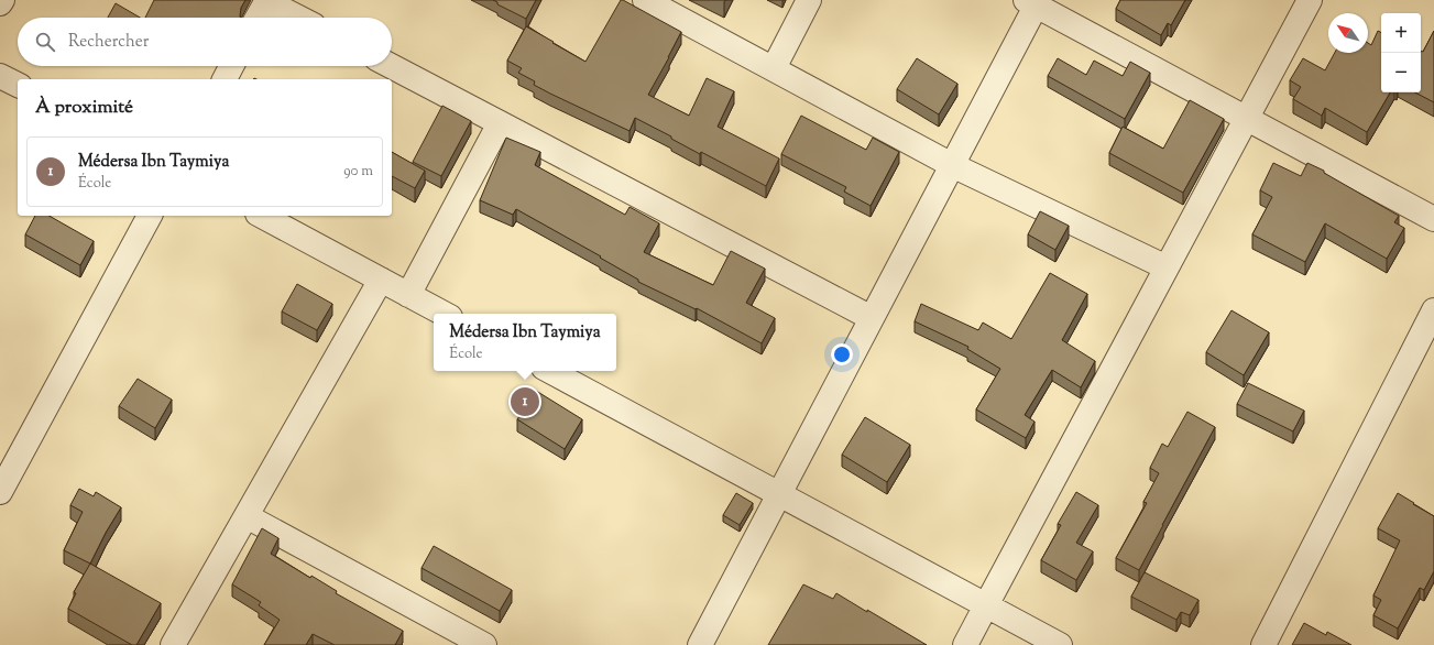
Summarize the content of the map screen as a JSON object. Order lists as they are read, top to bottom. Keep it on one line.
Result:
{"north":"top left","page":{"map_buttons":["+","−"],"search":"Rechercher","heading":"À proximité","list":[{"mark":"1","name":"Médersa Ibn Taymiya","note":"École","value":"90 m"}],"popup":["Médersa Ibn Taymiya","École"],"pins":"1"}}
